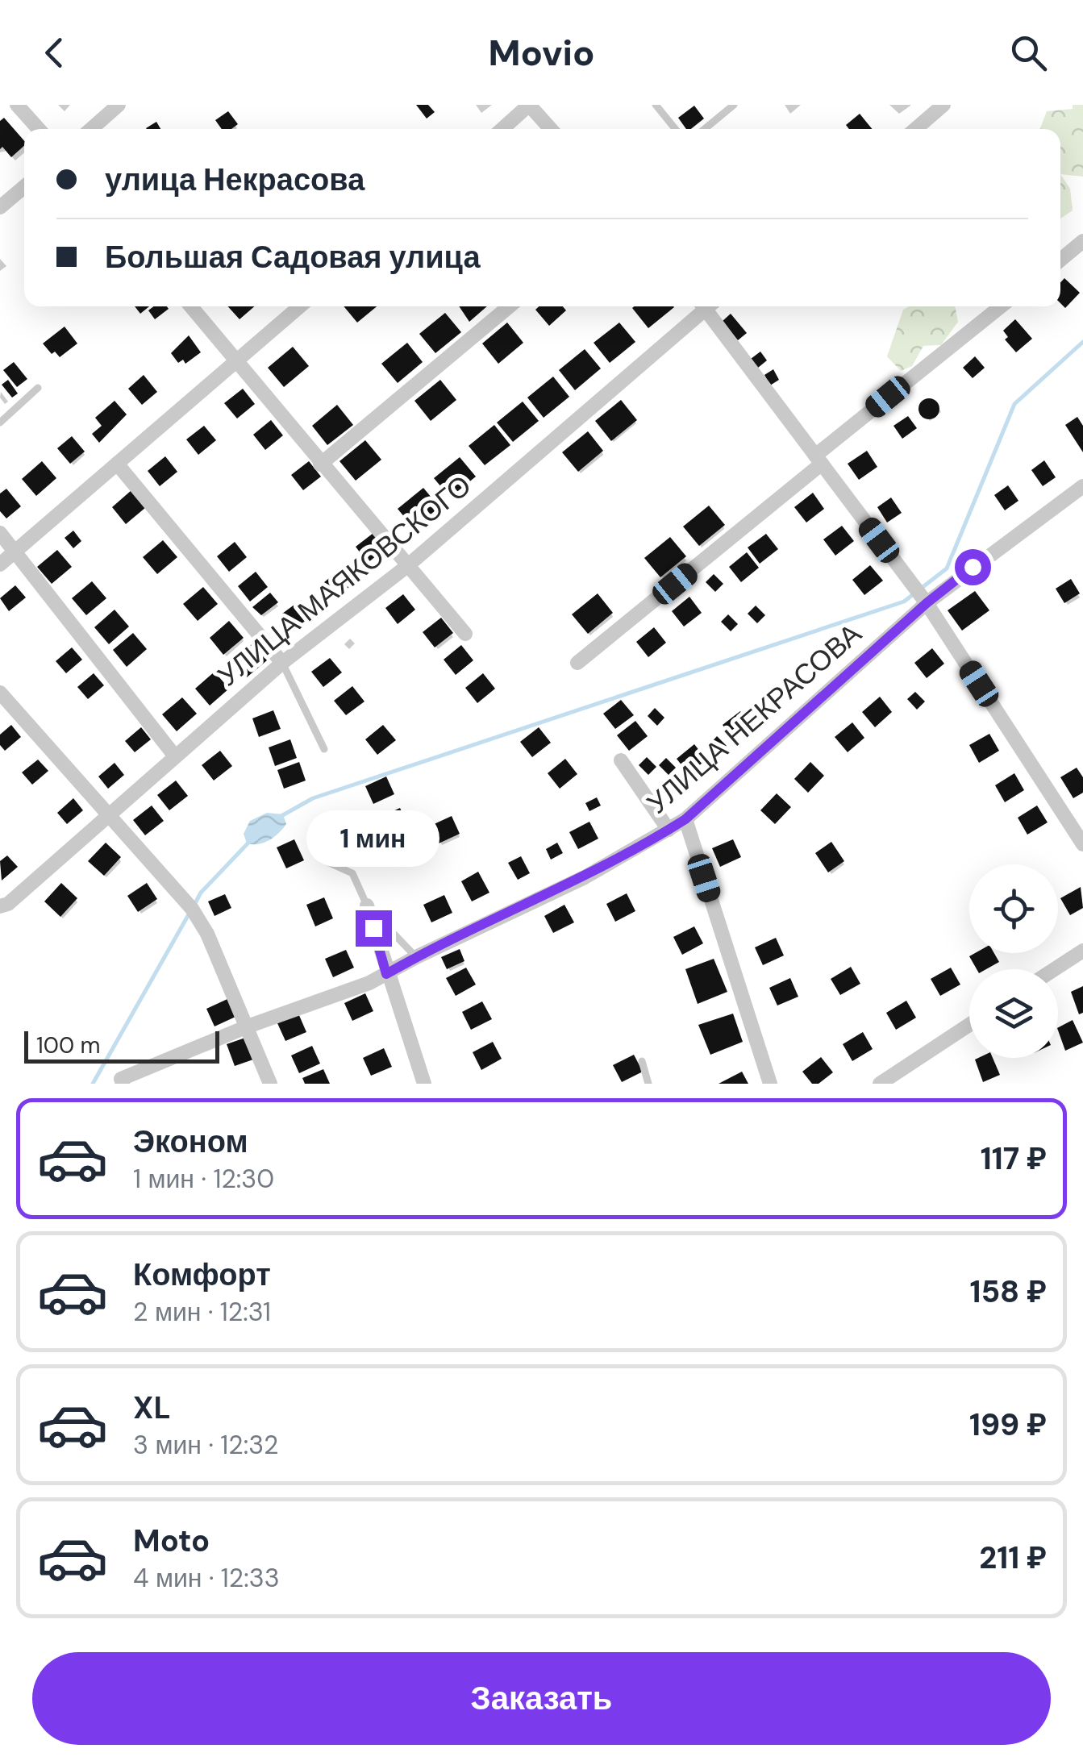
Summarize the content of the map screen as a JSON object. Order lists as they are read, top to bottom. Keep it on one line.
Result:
{"streets":{"street":["УЛИЦА МАЯКОВСКОГО","УЛИЦА НЕКРАСОВА"]},"scale_bar":"100 m","page":{"header":"Movio","banner":["улица Некрасова","Большая Садовая улица"],"bubble":"1 мин","scale":"100 m","list":[{"name":"Эконом","note":"1 мин · 12:30","value":"117 ₽"},{"name":"Комфорт","note":"2 мин · 12:31","value":"158 ₽"},{"name":"XL","note":"3 мин · 12:32","value":"199 ₽"},{"name":"Moto","note":"4 мин · 12:33","value":"211 ₽"}],"buttons":"Заказать"}}
